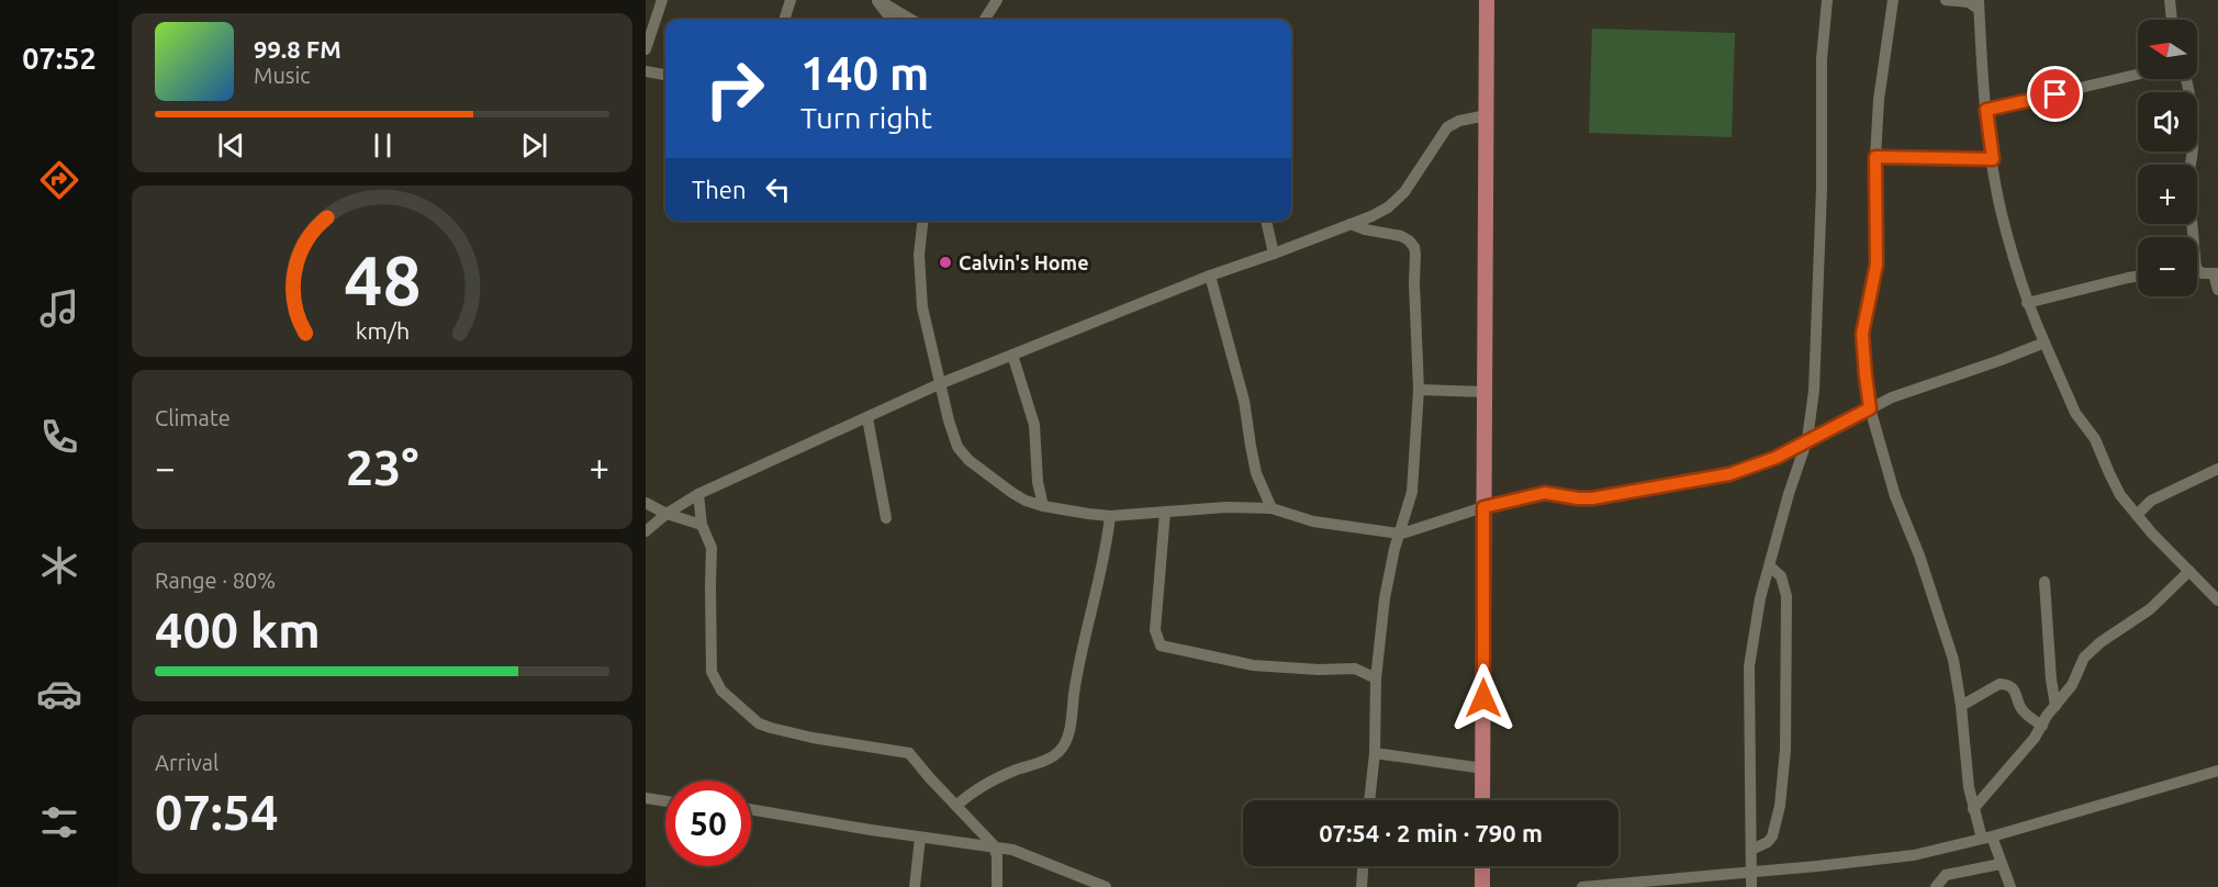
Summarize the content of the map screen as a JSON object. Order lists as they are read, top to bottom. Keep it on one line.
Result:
{"places":["Calvin's Home"],"north":"left","page":{"tabs":"07:52","map_buttons":["+","−"],"turn":["140 m","Turn right"],"song":["99.8 FM","Music"],"then":"Then","tile":["Climate",["Range · 80%","400 km"],["Arrival","07:54"]],"heat":["−","23°","+"],"limit":"50","trip":"07:54 · 2 min · 790 m","gauge":["48","km/h"]}}
